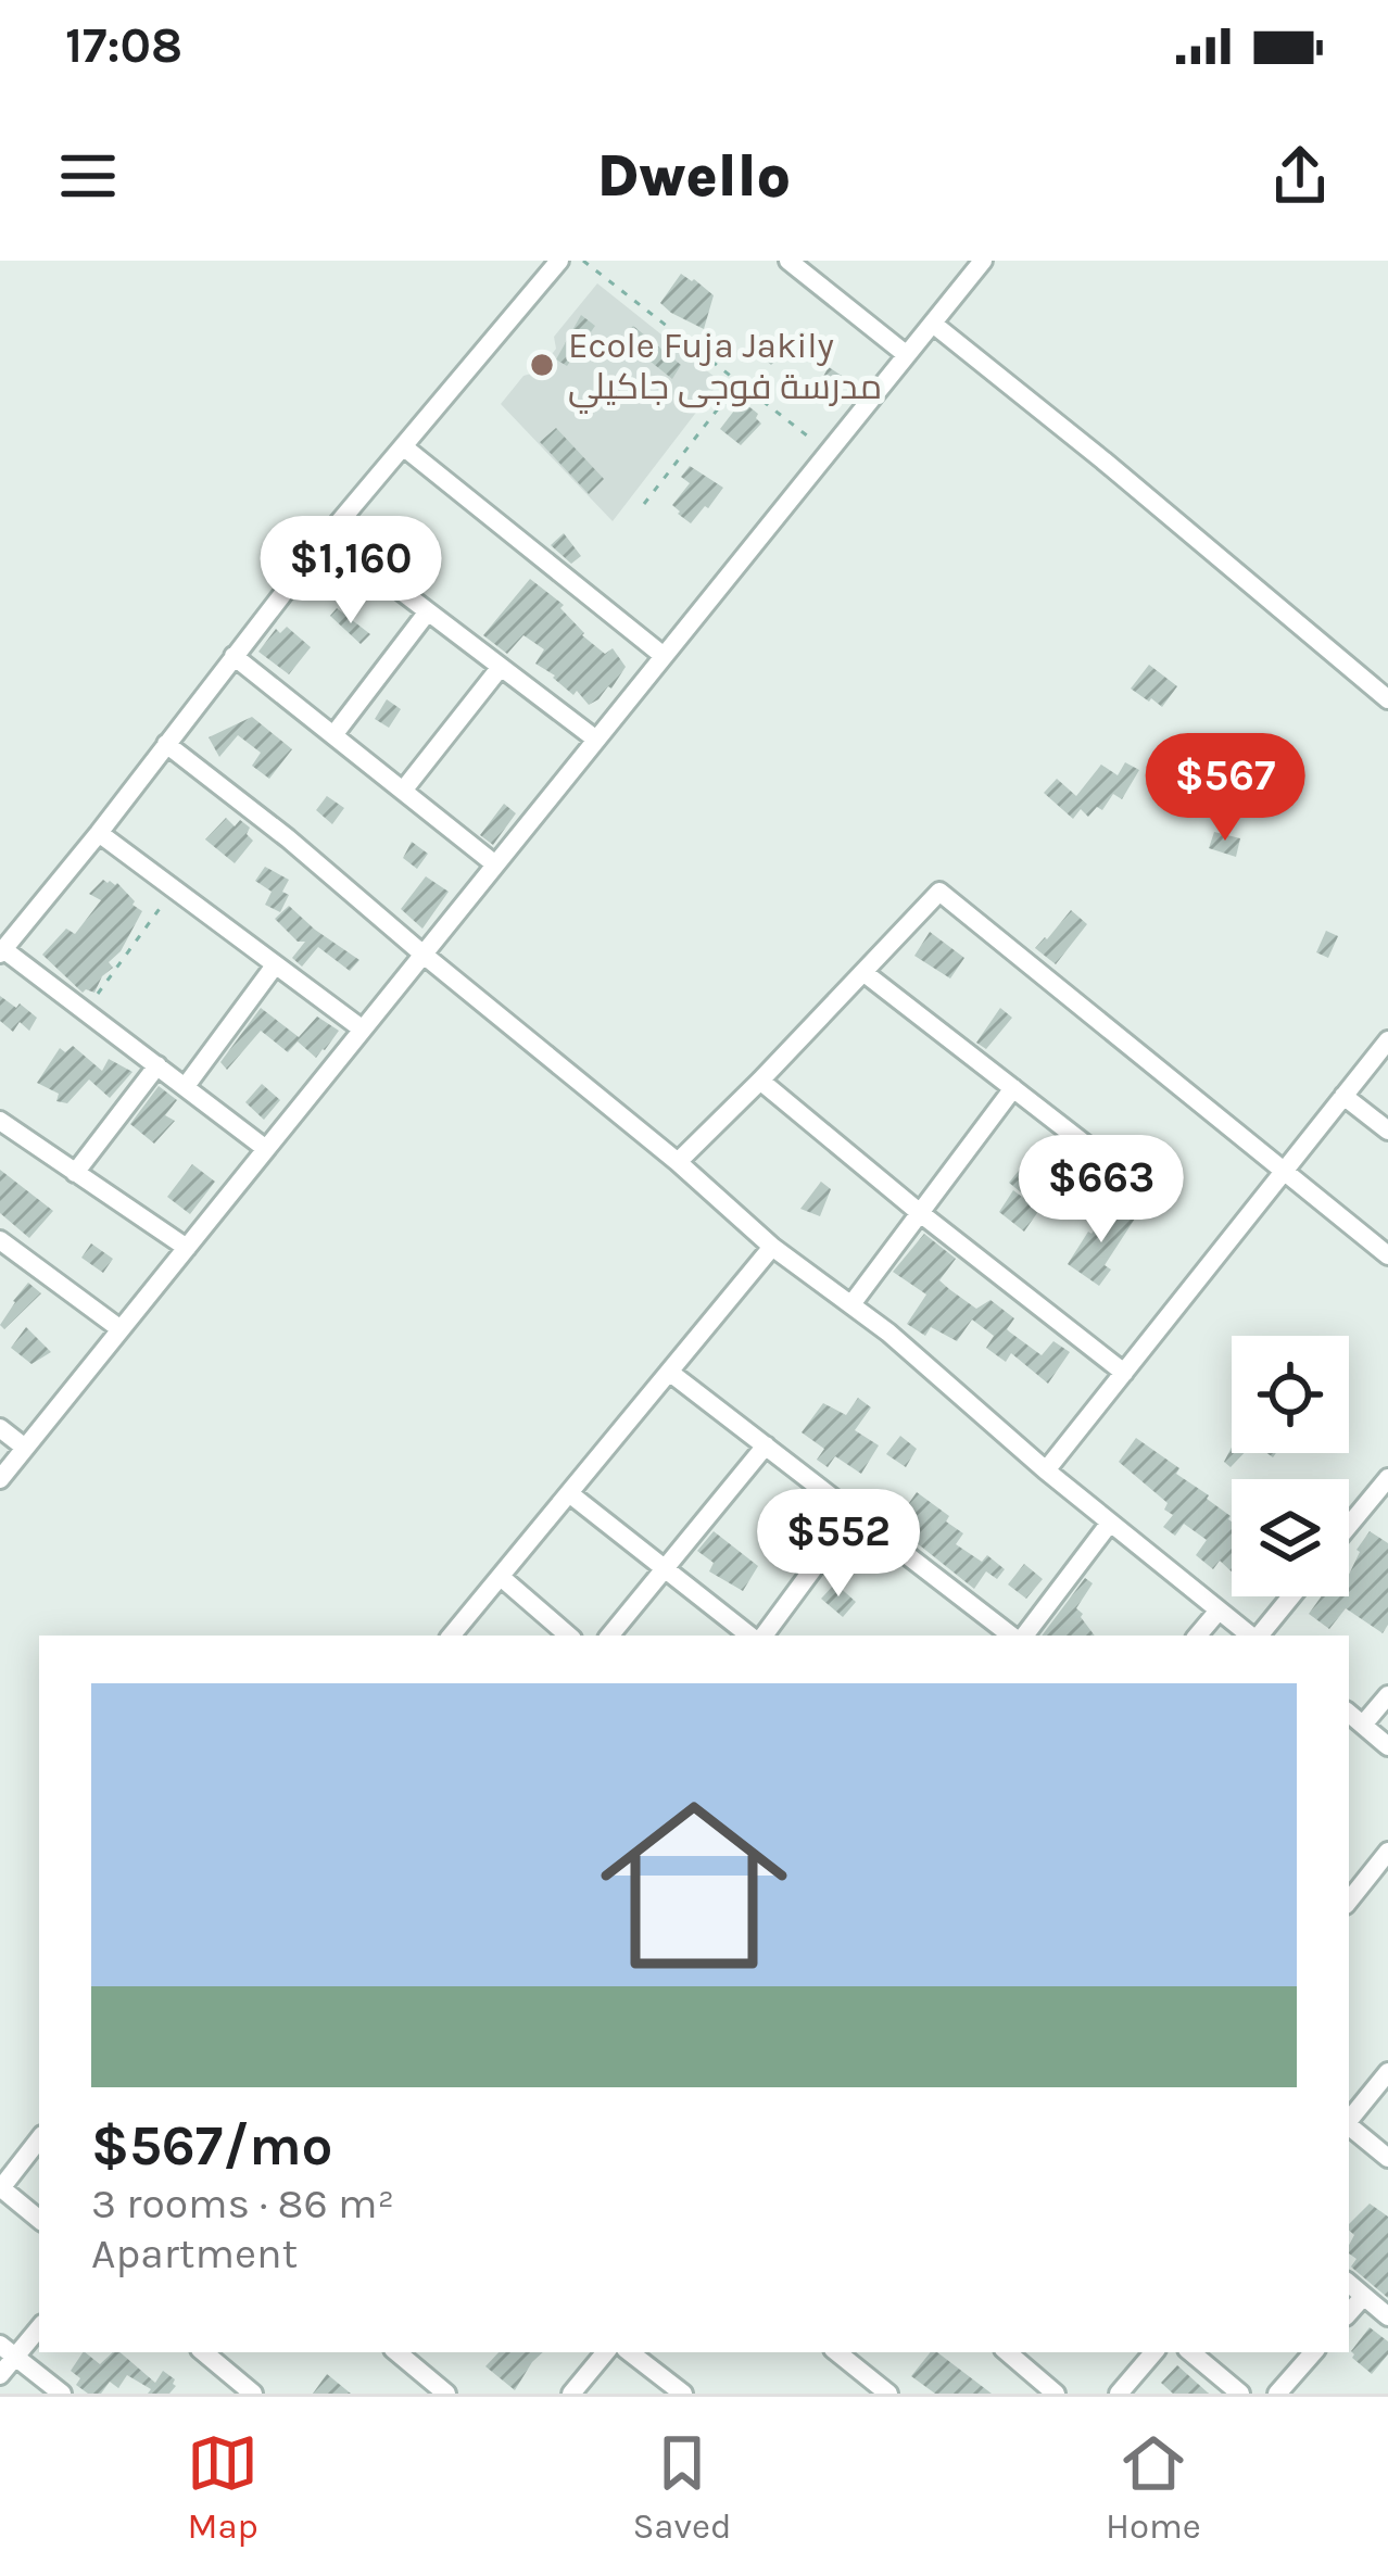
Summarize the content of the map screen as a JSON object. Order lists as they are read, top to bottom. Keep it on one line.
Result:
{"places":["Ecole Fuja Jakily مدرسة فوجى جاكيلي"],"page":{"status":"17:08","header":"Dwello","price":["$1,160","$567","$663","$552"],"list":[{"name":"$567/mo","note":"3 rooms · 86 m² · Apartment"}],"tabs":["Map","Saved","Home"]}}
